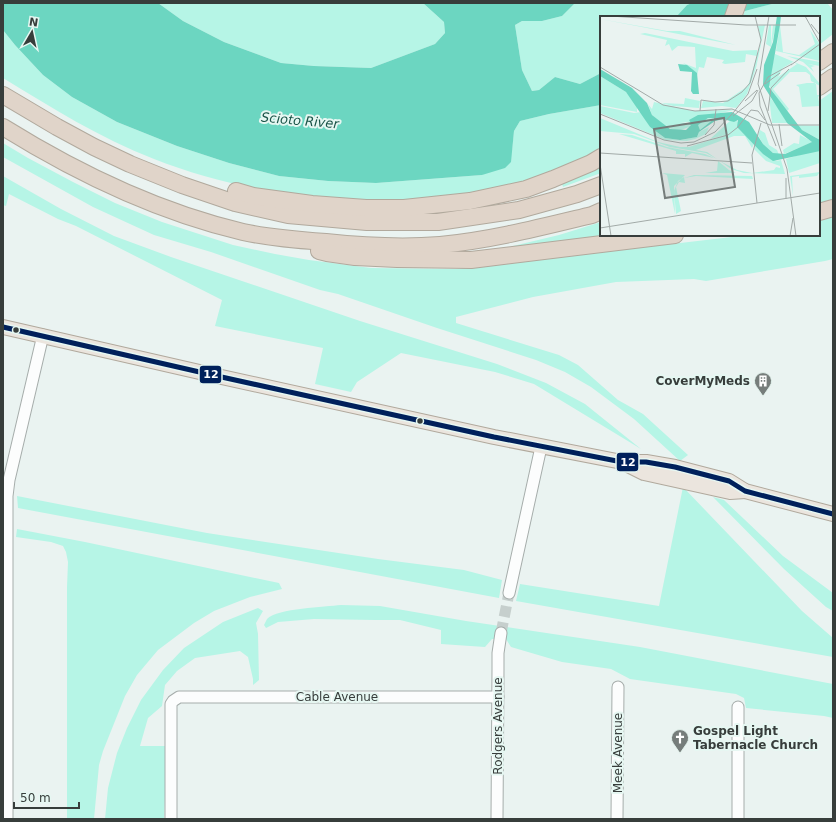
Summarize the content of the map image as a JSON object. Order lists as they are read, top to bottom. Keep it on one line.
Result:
{"streets":{"street":["Cable Avenue","Rodgers Avenue","Meek Avenue"]},"crossings":[["Cable Avenue","Rodgers Avenue"]],"water":["Scioto River"],"places":{"building":["CoverMyMeds"],"church":["Gospel Light Tabernacle Church"]},"lines":["transit line 12"],"scale_bar":"50 m","north":"top"}
